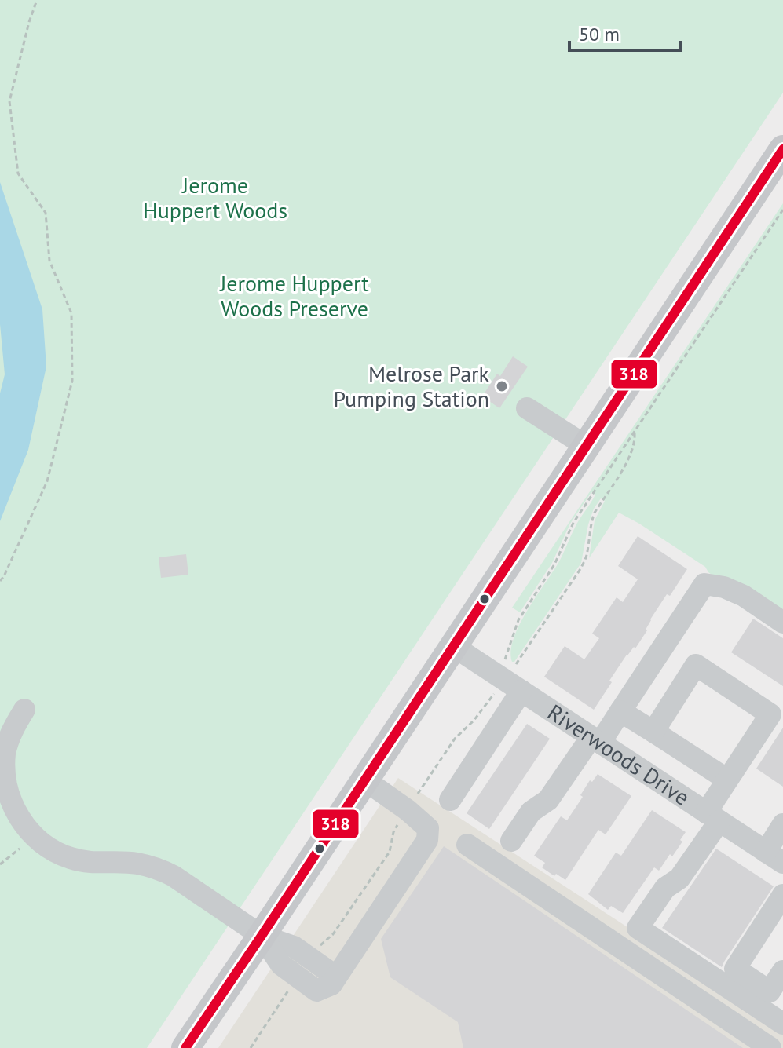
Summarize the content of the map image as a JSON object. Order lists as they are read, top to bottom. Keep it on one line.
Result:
{"streets":{"street":["Riverwoods Drive"]},"parks":["Jerome Huppert Woods","Jerome Huppert Woods Preserve"],"places":["Melrose Park Pumping Station"],"lines":["transit line 318"],"scale_bar":"50 m"}
